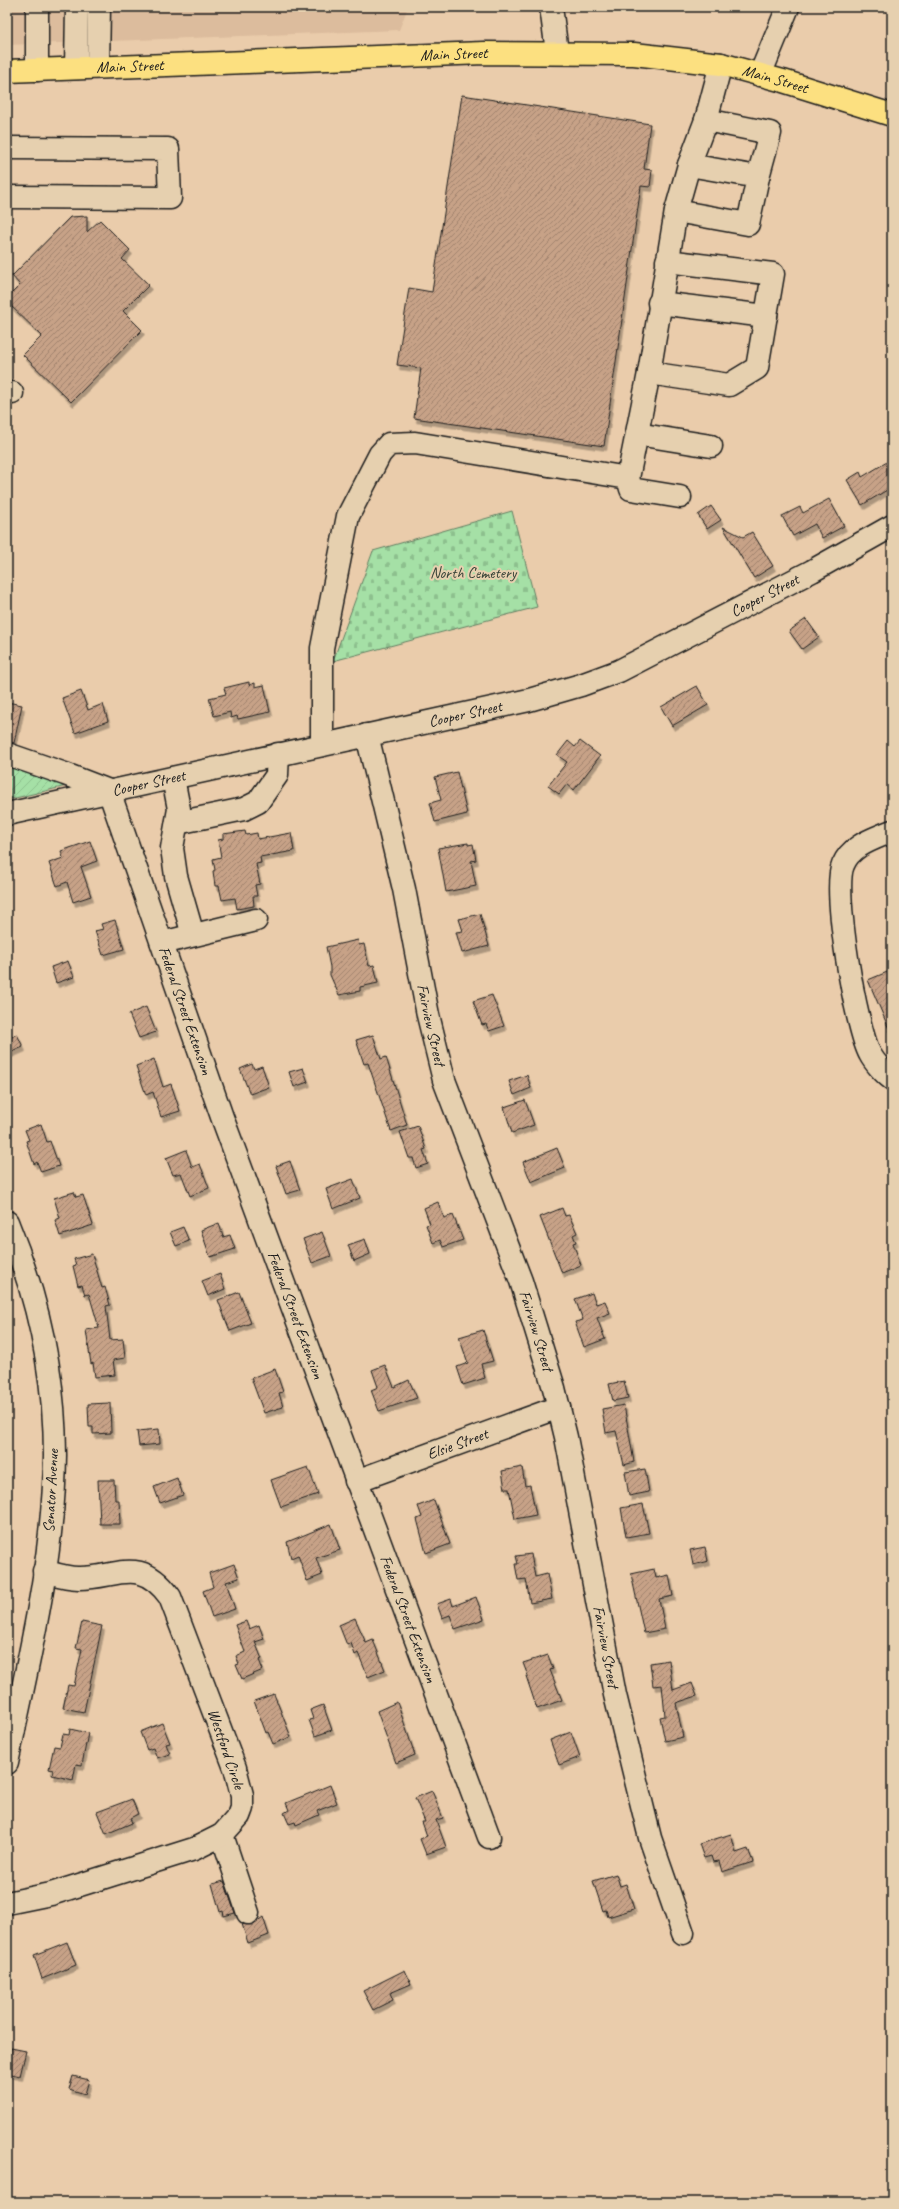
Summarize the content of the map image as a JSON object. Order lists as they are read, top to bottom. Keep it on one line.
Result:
{"streets":{"main road":["Main Street"],"street":["Cooper Street","Federal Street Extension","Fairview Street","Elsie Street","Senator Avenue","Westford Circle"]},"crossings":[["Cooper Street","Federal Street Extension"],["Cooper Street","Fairview Street"],["Federal Street Extension","Elsie Street"],["Fairview Street","Elsie Street"],["Senator Avenue","Westford Circle"]],"parks":["North Cemetery"]}
